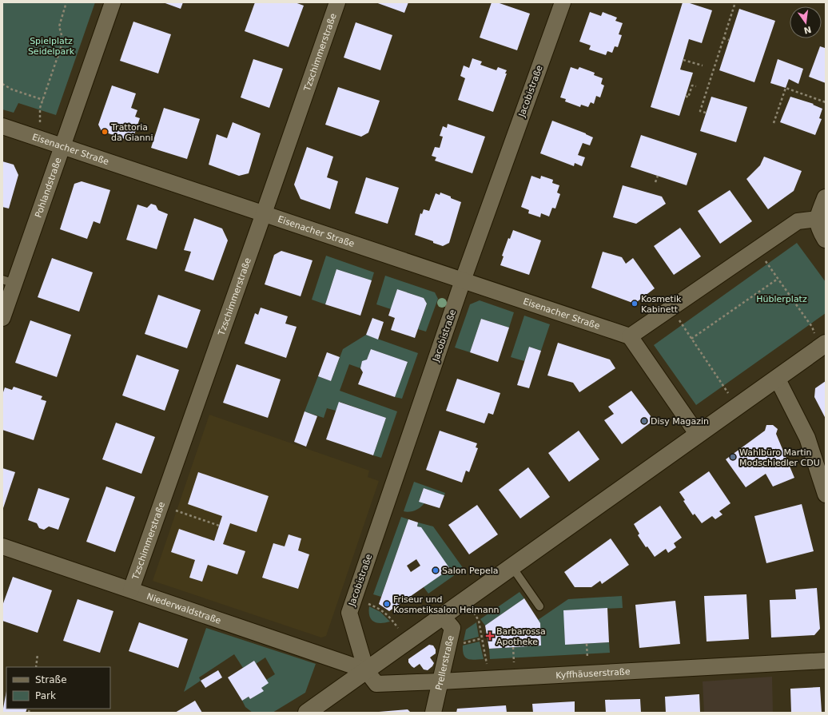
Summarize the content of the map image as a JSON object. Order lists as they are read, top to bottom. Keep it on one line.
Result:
{"streets":{"street":["Tzschimmerstraße","Jacobistraße","Eisenacher Straße","Pohlandstraße","Niederwaldstraße","Prellerstraße","Kyffhäuserstraße"]},"crossings":[["Tzschimmerstraße","Eisenacher Straße"],["Tzschimmerstraße","Niederwaldstraße"],["Jacobistraße","Eisenacher Straße"],["Jacobistraße","Niederwaldstraße"],["Jacobistraße","Kyffhäuserstraße"],["Eisenacher Straße","Pohlandstraße"],["Niederwaldstraße","Kyffhäuserstraße"],["Prellerstraße","Kyffhäuserstraße"]],"parks":["Spielplatz Seidelpark","Hüblerplatz"],"places":{"other":["Trattoria da Gianni","Kosmetik Kabinett","Disy Magazin","Wahlbüro Martin Modschiedler CDU","Salon Pepela","Friseur und Kosmetiksalon Heimann"],"health":["Barbarossa Apotheke"]},"legend":["Straße","Park"],"north":"bottom"}
